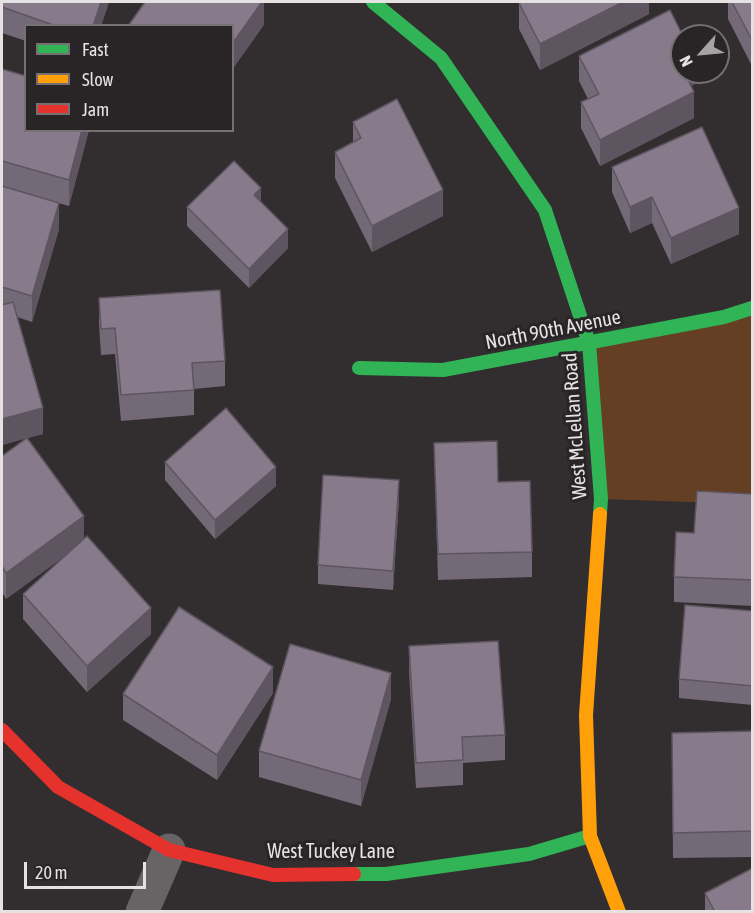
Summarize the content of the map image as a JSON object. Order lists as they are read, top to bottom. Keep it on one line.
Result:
{"streets":{"street":["North 90th Avenue","West McLellan Road","West Tuckey Lane"]},"crossings":[["North 90th Avenue","West McLellan Road"],["West McLellan Road","West Tuckey Lane"]],"legend":["Fast","Slow","Jam"],"scale_bar":"20 m","north":"bottom left"}
